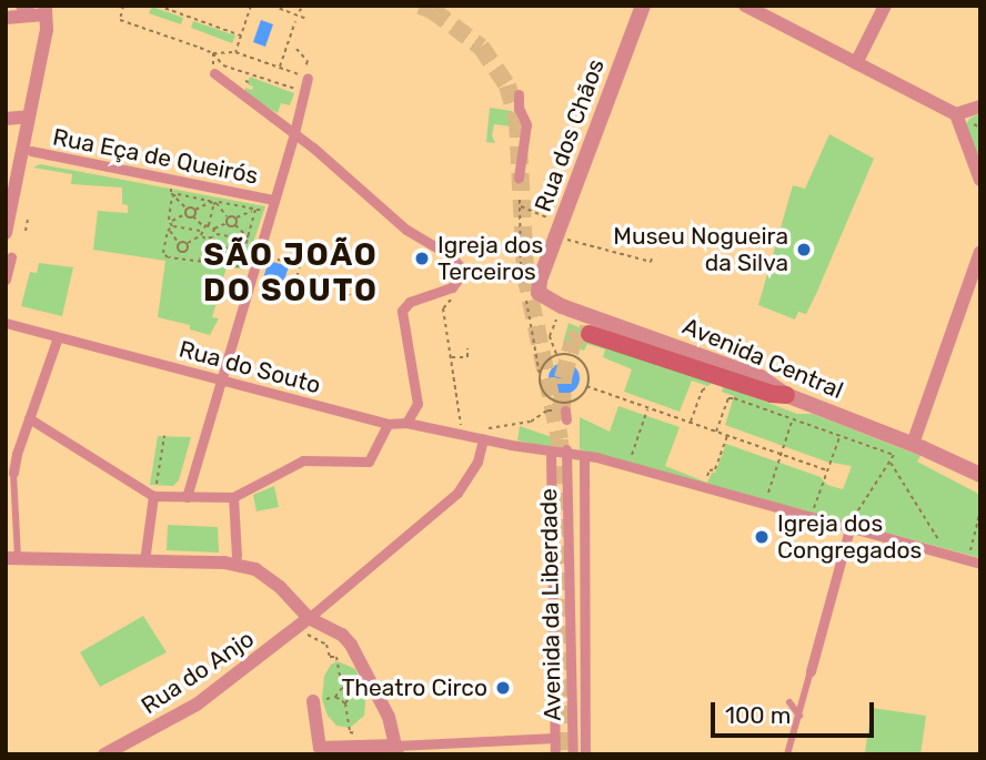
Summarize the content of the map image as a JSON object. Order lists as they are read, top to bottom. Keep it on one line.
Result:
{"streets":{"street":["Rua dos Chãos","Rua Eça de Queirós","Avenida Central","Rua do Souto","Avenida da Liberdade","Rua do Anjo"]},"crossings":[["Rua dos Chãos","Avenida Central"]],"districts":["SÃO JOÃO DO SOUTO"],"places":["Museu Nogueira da Silva","Igreja dos Terceiros","Igreja dos Congregados","Theatro Circo"],"scale_bar":"100 m"}
